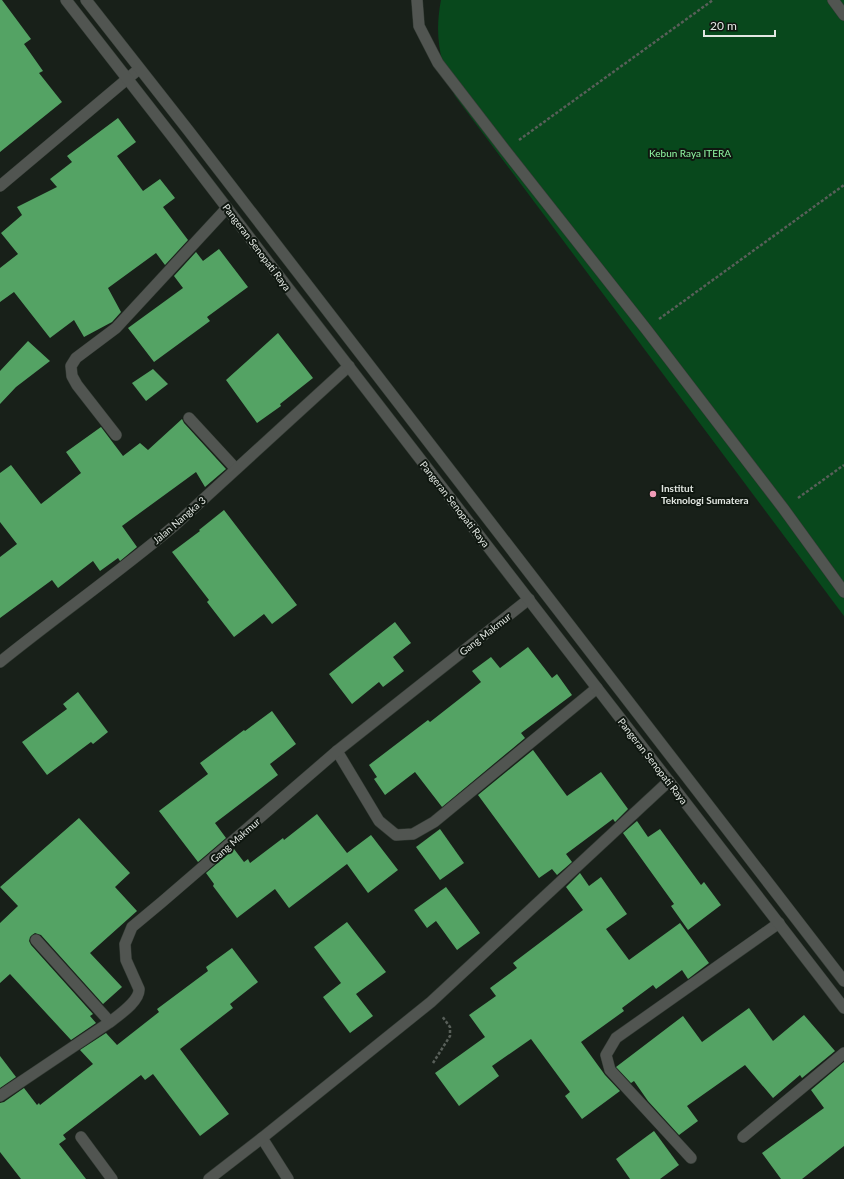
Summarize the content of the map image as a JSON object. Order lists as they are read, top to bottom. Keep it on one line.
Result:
{"streets":{"street":["Pangeran Senopati Raya","Jalan Nangka 3","Gang Makmur"]},"crossings":[["Pangeran Senopati Raya","Jalan Nangka 3"],["Pangeran Senopati Raya","Gang Makmur"]],"parks":["Kebun Raya ITERA"],"places":["Institut Teknologi Sumatera"],"scale_bar":"20 m"}
